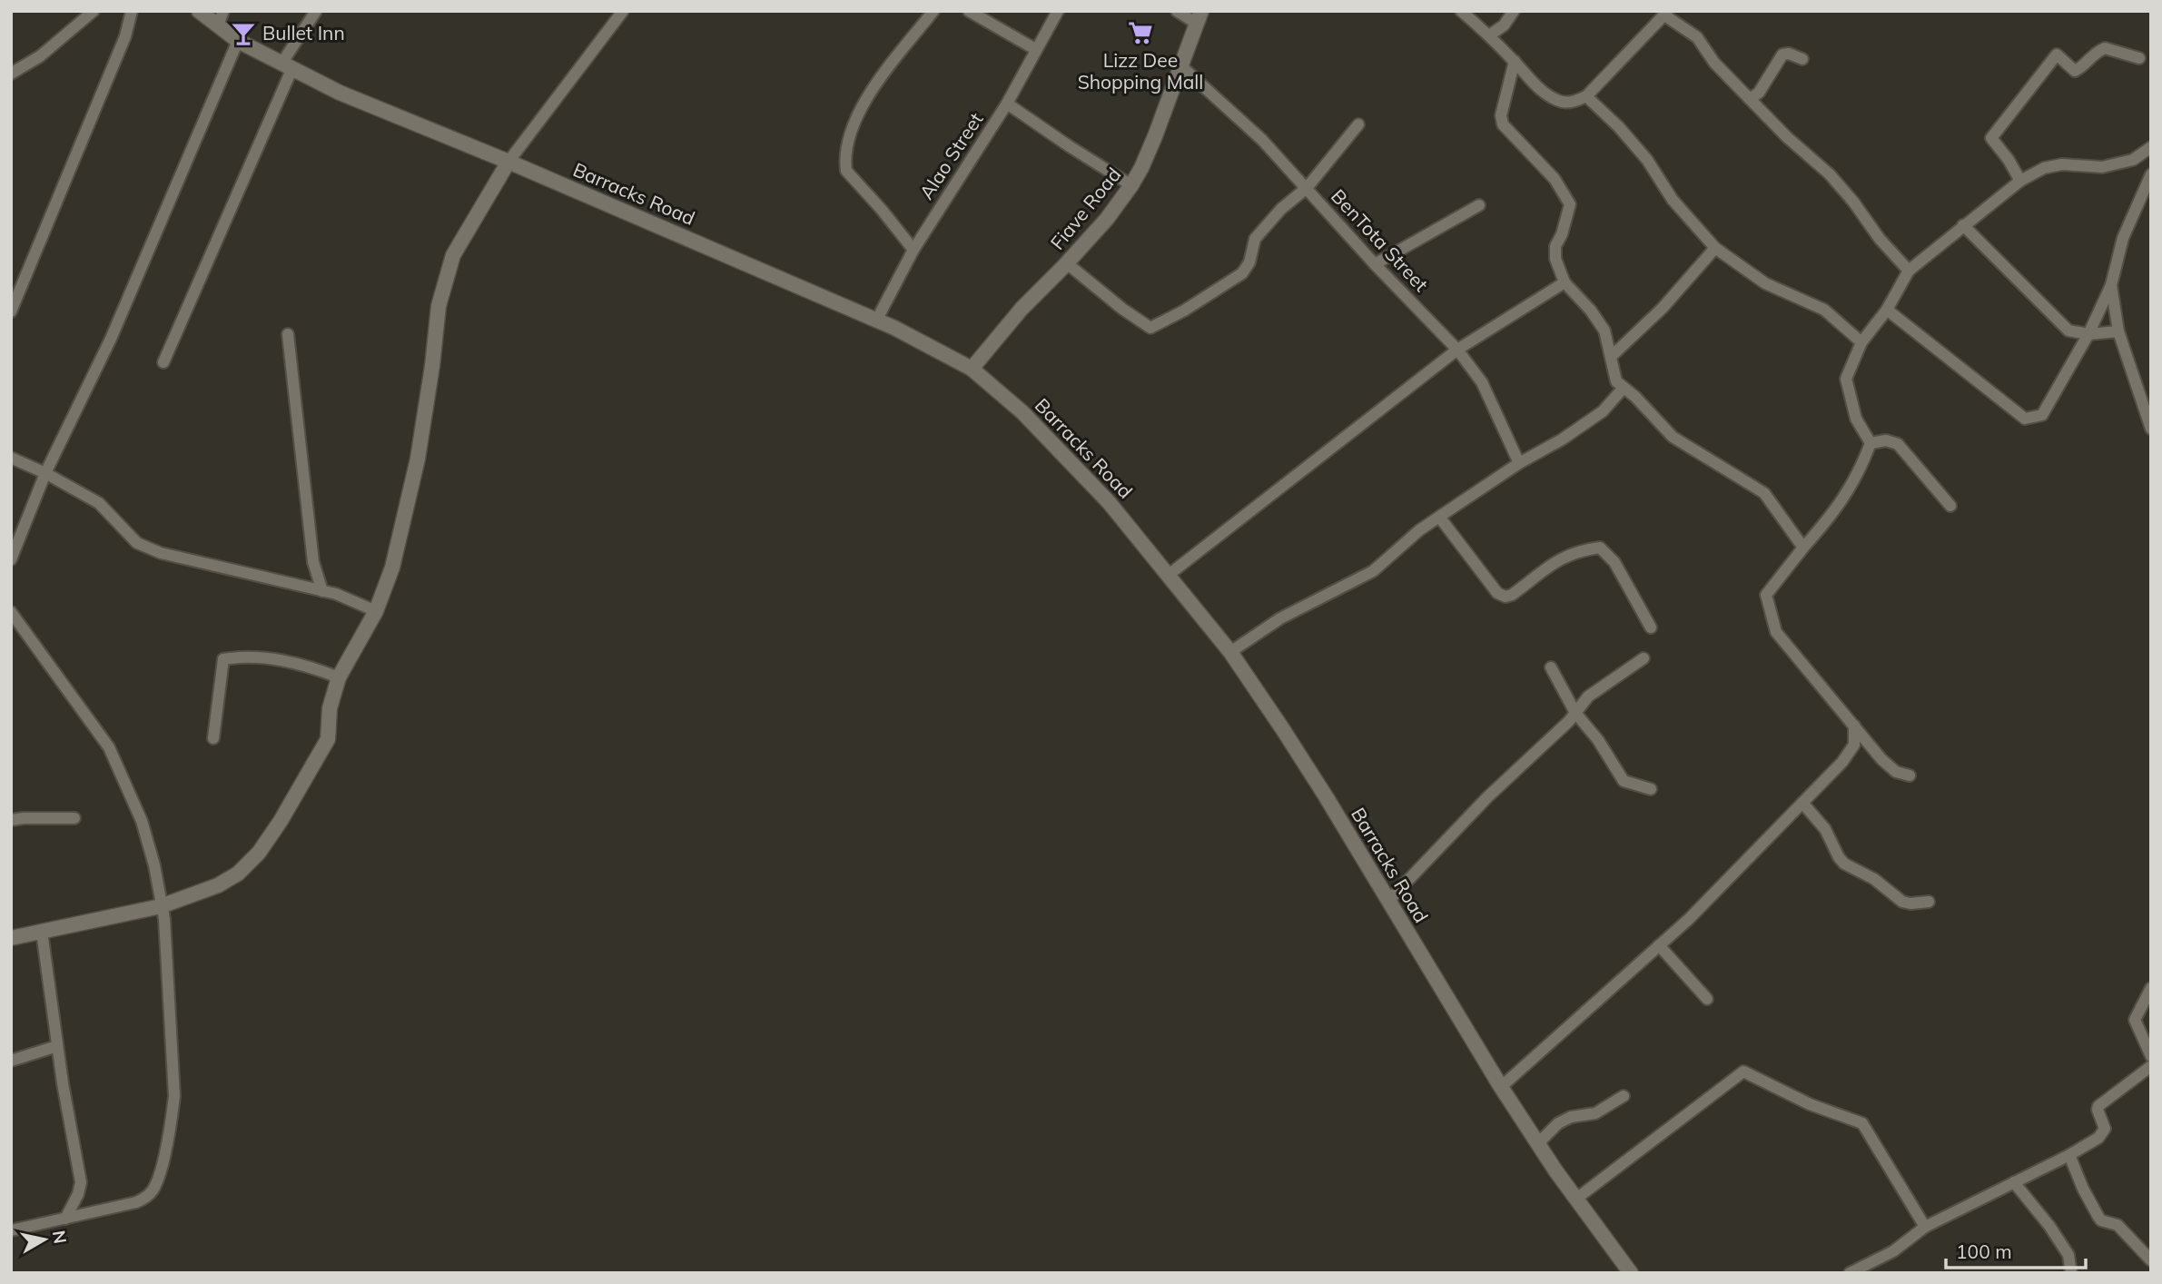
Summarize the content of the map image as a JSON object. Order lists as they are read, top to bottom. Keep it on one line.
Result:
{"streets":{"street":["Alao Street","Barracks Road","Fiave Road","BenTota Street"]},"crossings":[["Alao Street","Barracks Road"],["Barracks Road","Fiave Road"],["Fiave Road","BenTota Street"]],"places":{"supermarket":["Lizz Dee Shopping Mall"],"bar":["Bullet Inn"]},"scale_bar":"100 m","north":"right"}
